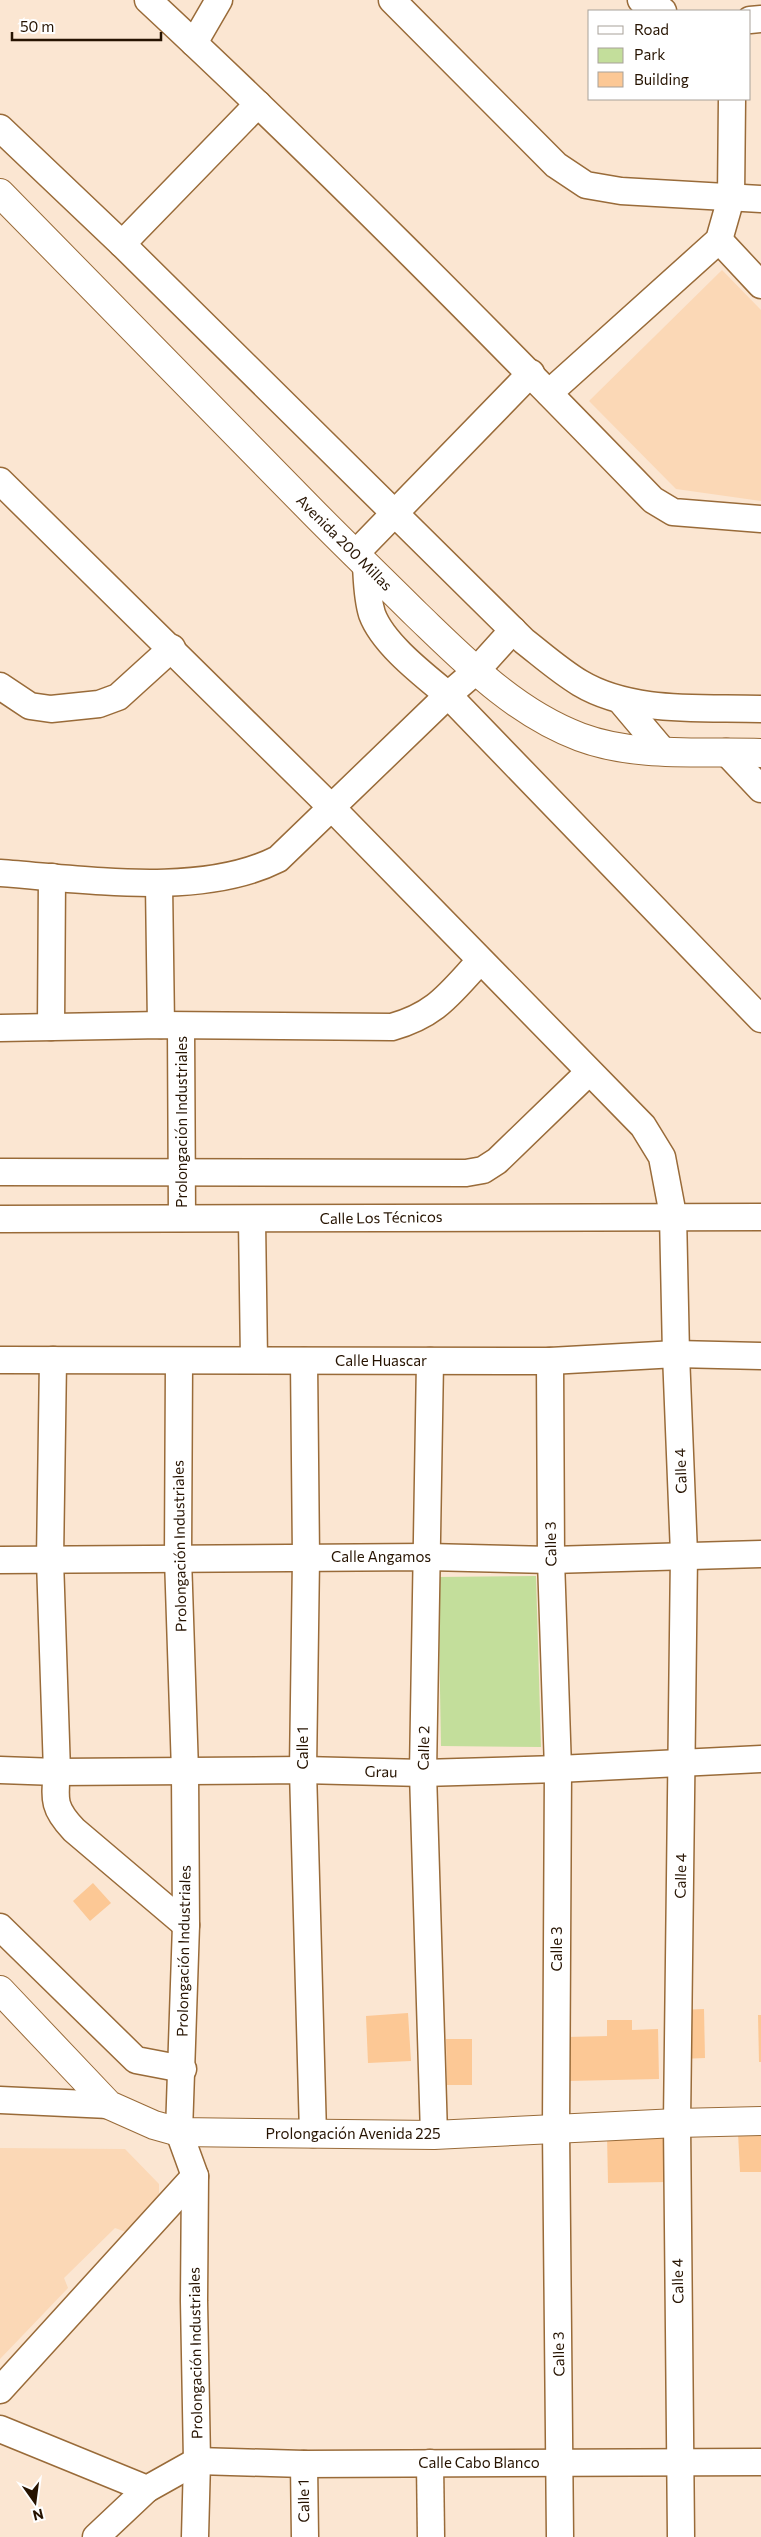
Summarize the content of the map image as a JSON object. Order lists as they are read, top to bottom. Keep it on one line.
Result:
{"streets":{"main road":["Avenida 200 Millas","Prolongación Avenida 225"],"street":["Prolongación Industriales","Calle Los Técnicos","Calle Huascar","Calle 4","Calle 3","Calle Angamos","Calle 1","Calle 2","Grau","Calle Cabo Blanco"]},"crossings":[["Prolongación Industriales","Calle Los Técnicos"],["Prolongación Industriales","Calle Huascar"],["Prolongación Industriales","Calle Angamos"],["Prolongación Industriales","Grau"],["Prolongación Industriales","Prolongación Avenida 225"],["Prolongación Industriales","Calle Cabo Blanco"],["Calle Los Técnicos","Calle 4"],["Calle Huascar","Calle 4"],["Calle Huascar","Calle 3"],["Calle Huascar","Calle 1"],["Calle Huascar","Calle 2"],["Calle 4","Calle Angamos"],["Calle 4","Grau"],["Calle 4","Prolongación Avenida 225"],["Calle 4","Calle Cabo Blanco"],["Calle 3","Calle Angamos"],["Calle 3","Grau"],["Calle 3","Prolongación Avenida 225"],["Calle 3","Calle Cabo Blanco"],["Calle Angamos","Calle 1"],["Calle Angamos","Calle 2"],["Calle 1","Grau"],["Calle 1","Prolongación Avenida 225"],["Calle 1","Calle Cabo Blanco"],["Calle 2","Grau"],["Calle 2","Prolongación Avenida 225"]],"legend":["Road","Park","Building"],"scale_bar":"50 m","north":"bottom"}
